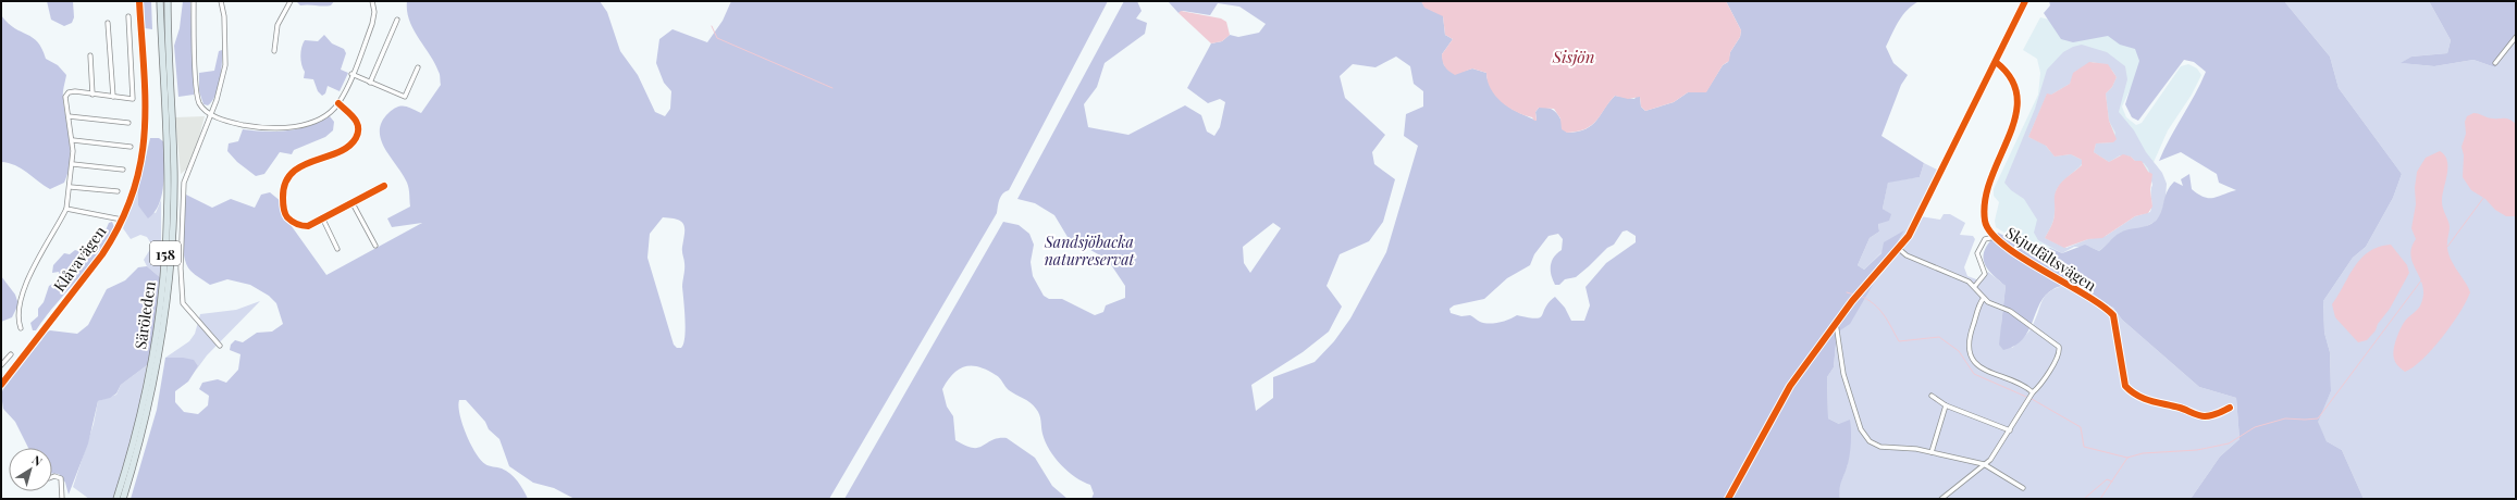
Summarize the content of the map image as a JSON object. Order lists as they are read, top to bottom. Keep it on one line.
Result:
{"streets":{"main road":["158","Säröleden"],"street":["Klåvavägen","Skjutfältsvägen"]},"water":["Sisjön"],"parks":["Sandsjöbacka naturreservat"],"north":"top right"}
